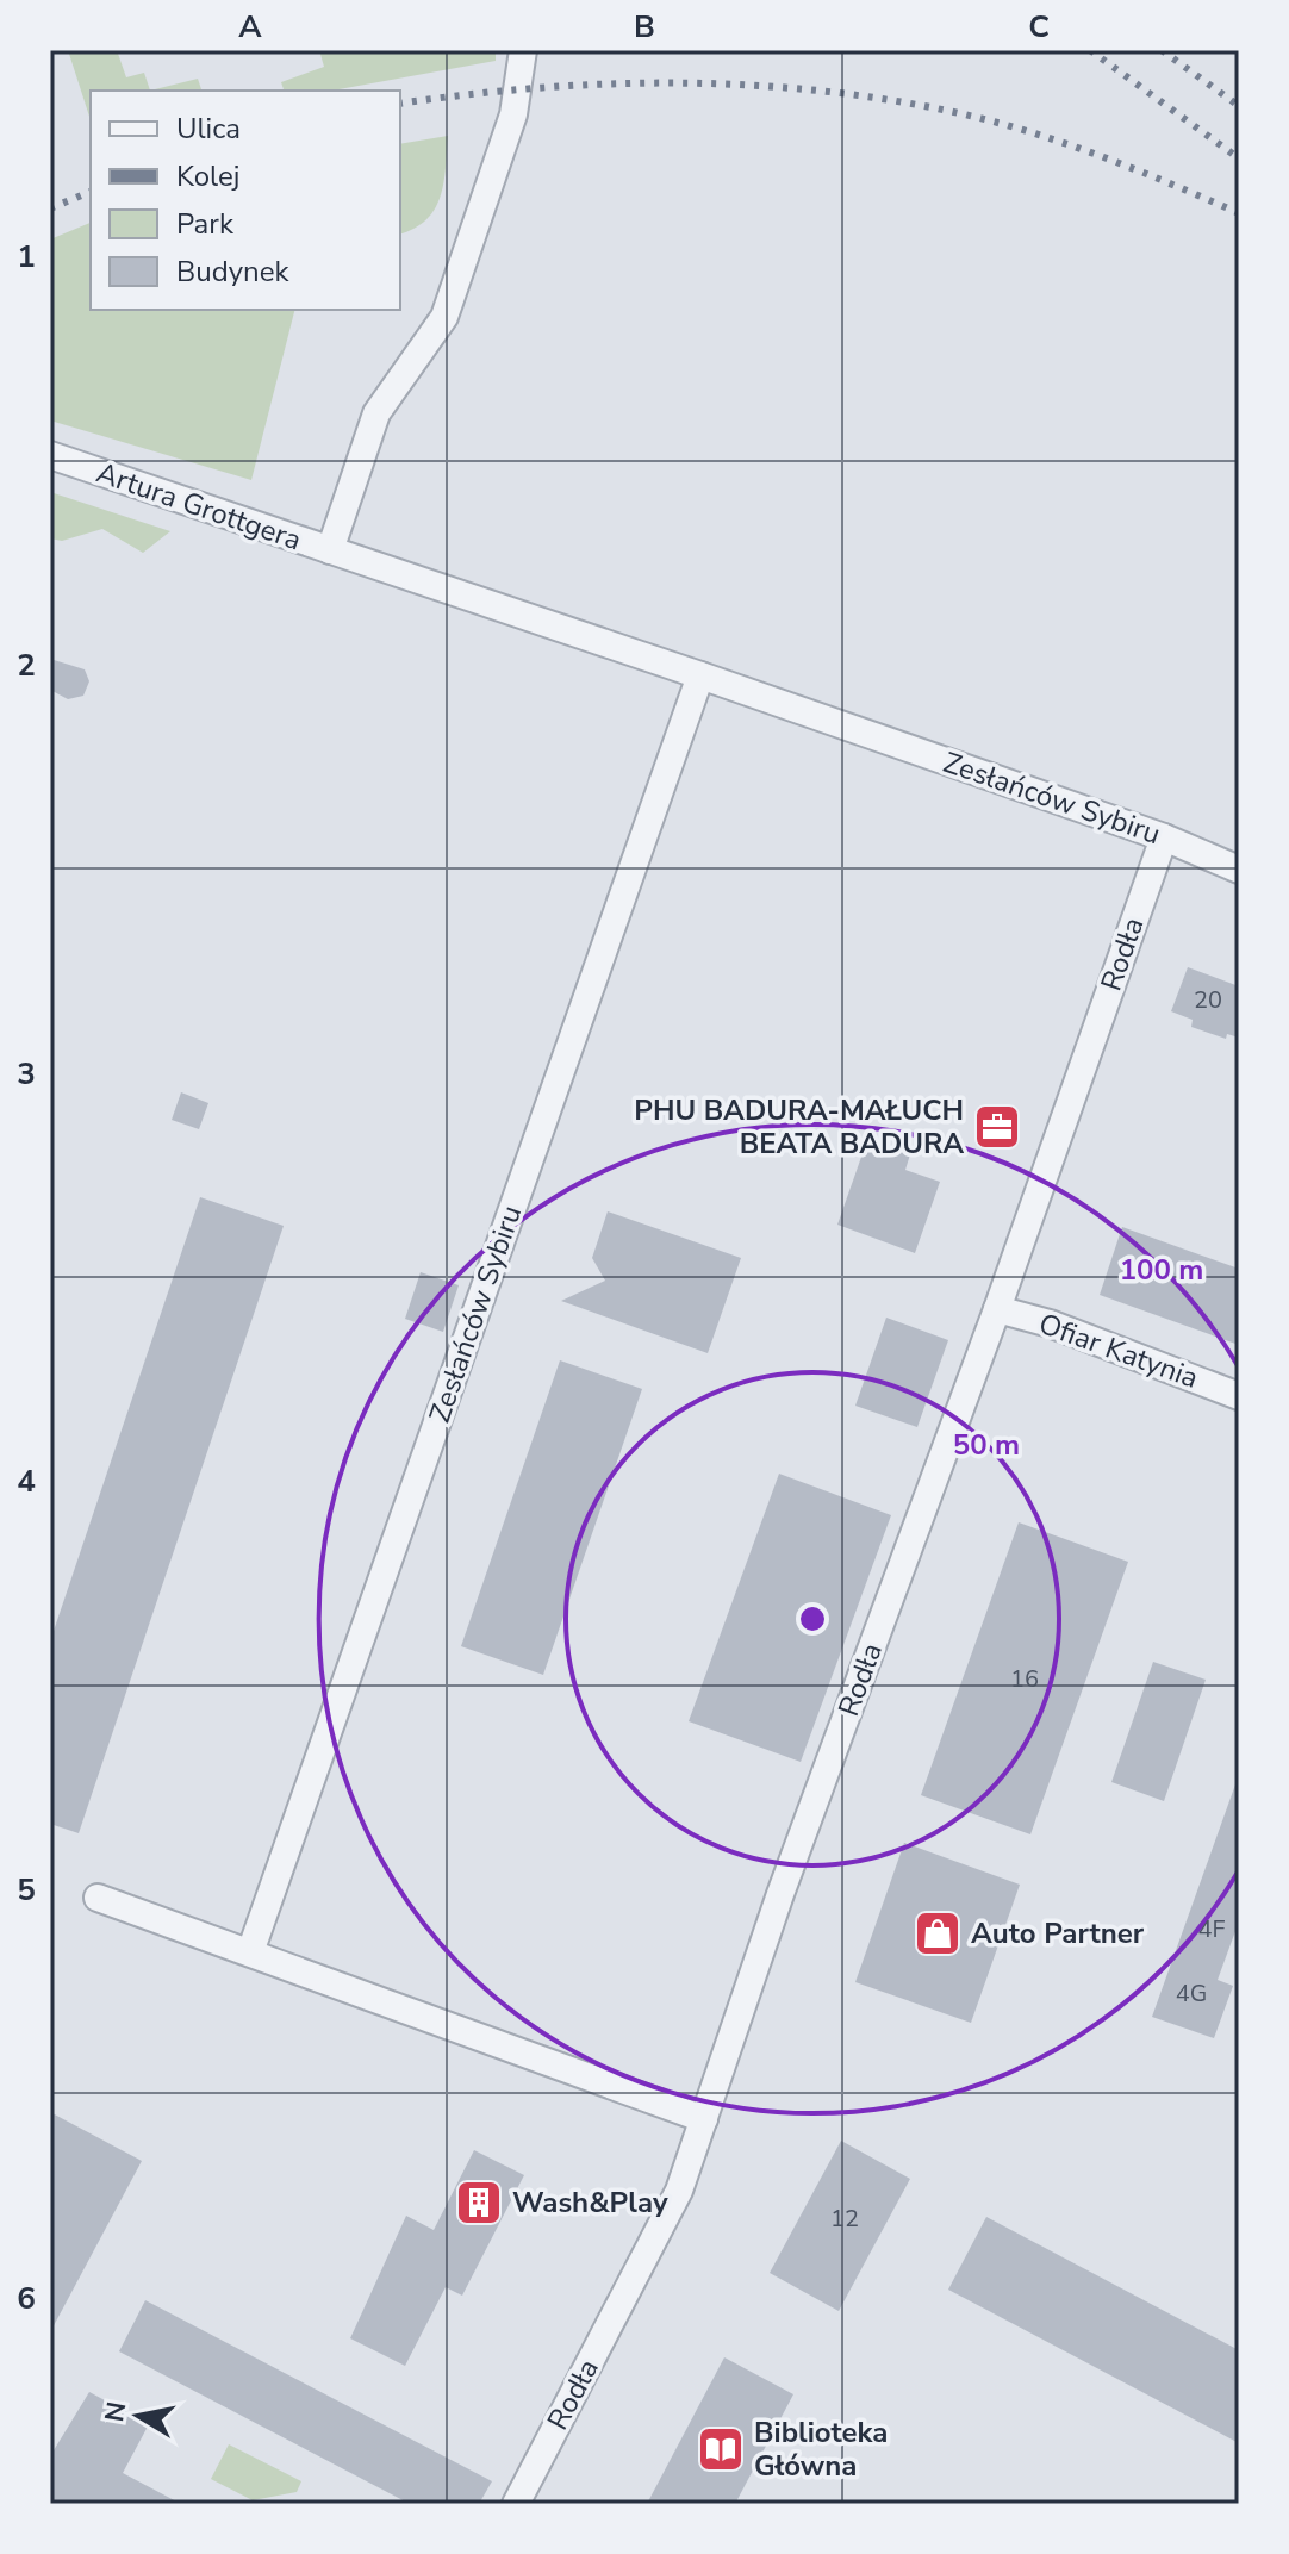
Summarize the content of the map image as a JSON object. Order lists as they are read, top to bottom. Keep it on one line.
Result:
{"streets":{"street":["Artura Grottgera","Zesłańców Sybiru","Rodła","Ofiar Katynia"]},"crossings":[["Artura Grottgera","Zesłańców Sybiru"],["Zesłańców Sybiru","Rodła"],["Rodła","Ofiar Katynia"]],"places":{"office":["PHU BADURA-MAŁUCH BEATA BADURA"],"shop":["Auto Partner"],"building":["Wash&Play"],"library":["Biblioteka Główna"]},"house_numbers":["20","16","4F","4G","12"],"legend":["Ulica","Kolej","Park","Budynek"],"north":"left","grid":{"columns":["A","B","C"],"rows":["1","2","3","4","5","6"]},"rings":["100 m","50 m"]}
